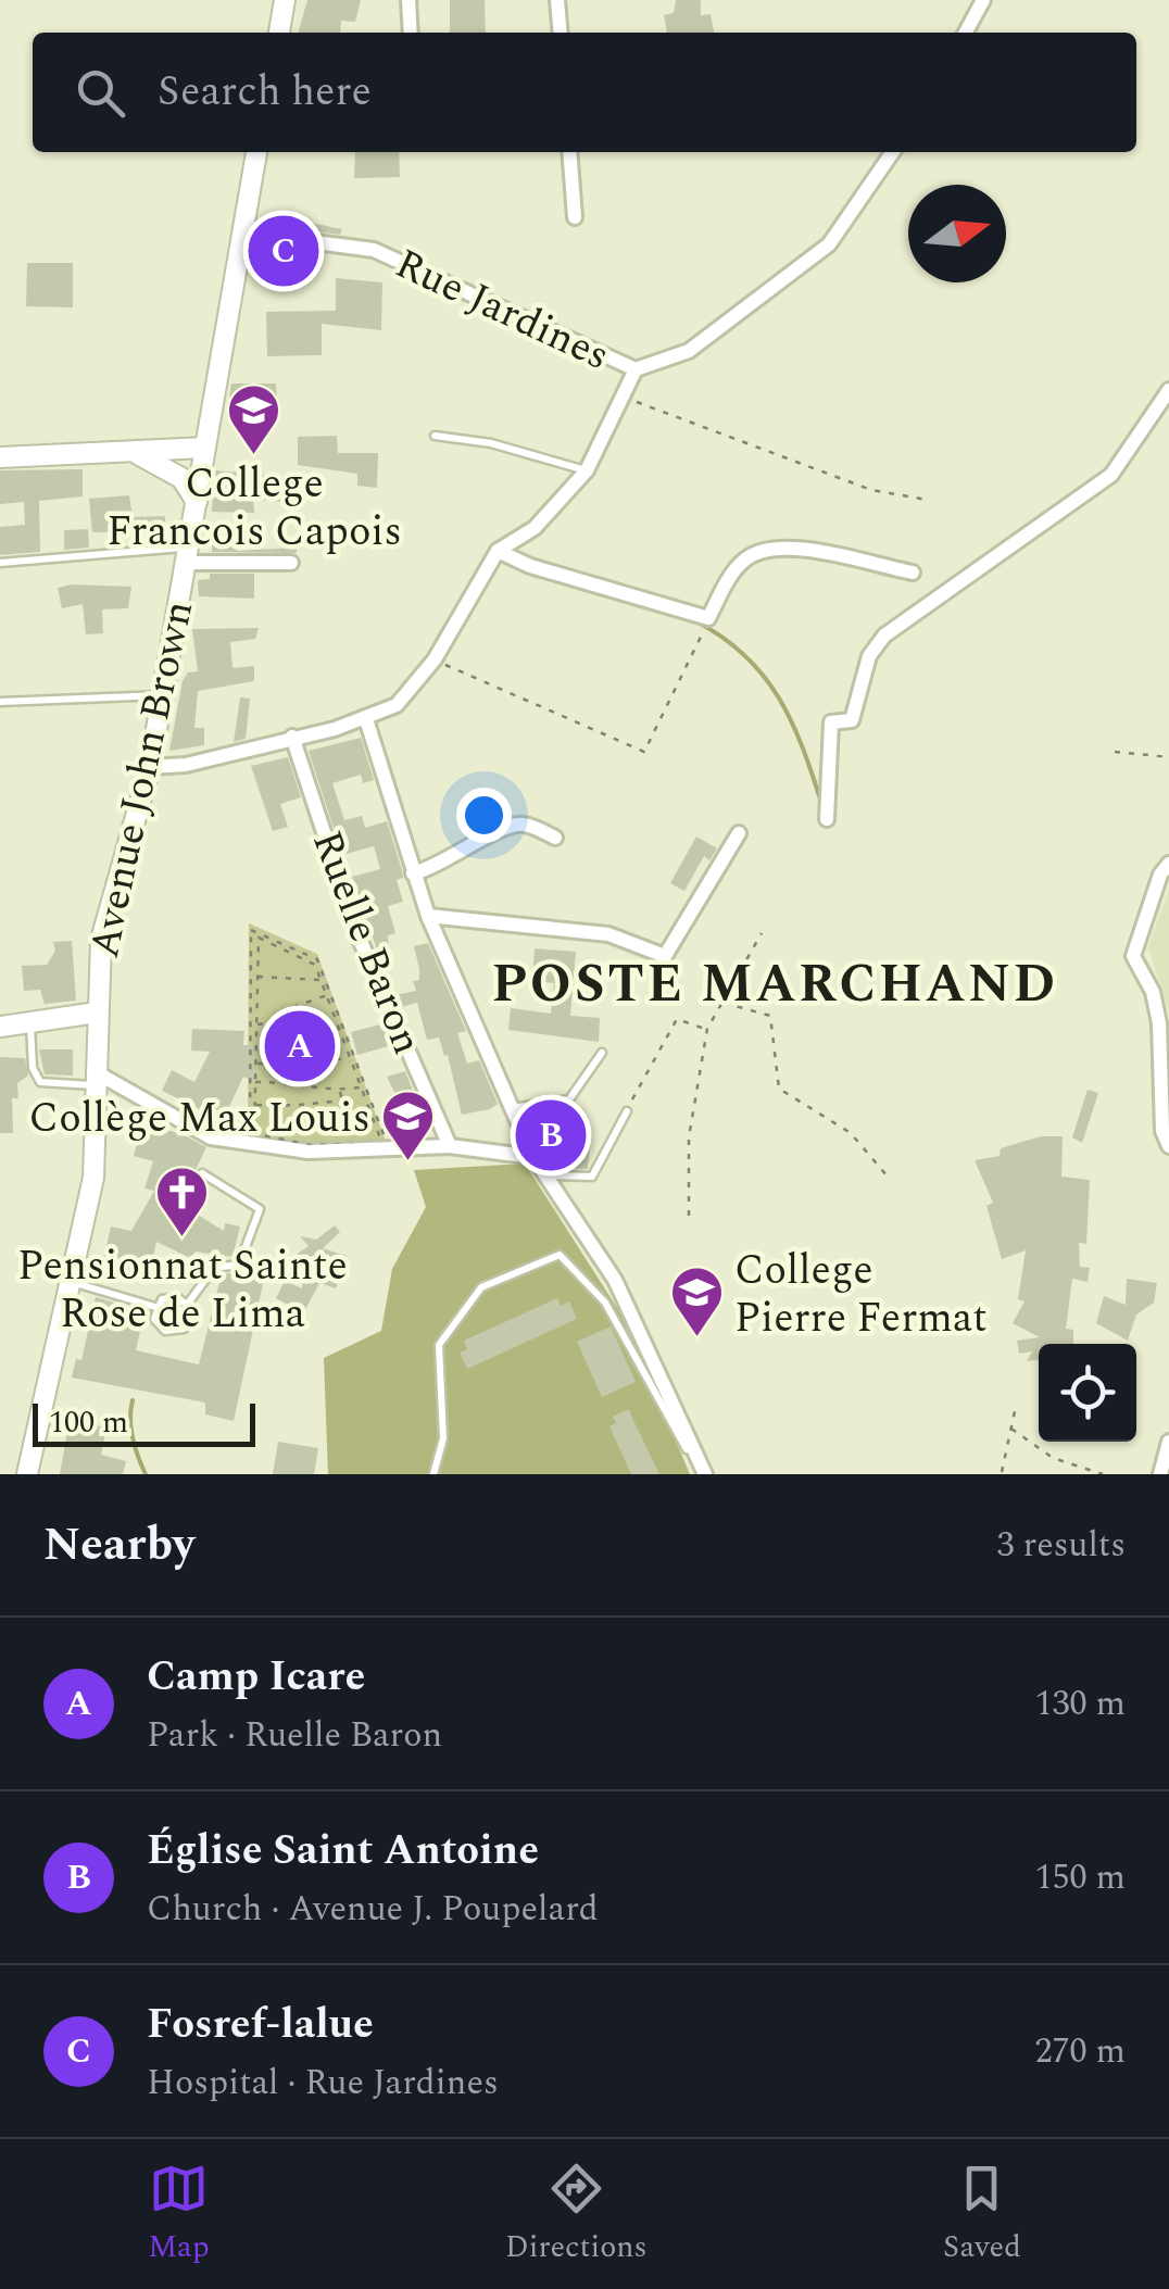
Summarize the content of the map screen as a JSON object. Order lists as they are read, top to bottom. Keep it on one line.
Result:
{"streets":{"main road":["Avenue John Brown"],"street":["Rue Jardines","Ruelle Baron"]},"crossings":[["Rue Jardines","Avenue John Brown"]],"districts":["POSTE MARCHAND"],"places":{"school or university":["College Francois Capois","Collège Max Louis","College Pierre Fermat"],"church":["Pensionnat Sainte Rose de Lima"]},"scale_bar":"100 m","north":"right","page":{"search":"Search here","pins":["C","A","B"],"scale":"100 m","heading":["Nearby","3 results"],"list":[{"mark":"A","name":"Camp Icare","note":"Park · Ruelle Baron","value":"130 m"},{"mark":"B","name":"Église Saint Antoine","note":"Church · Avenue J. Poupelard","value":"150 m"},{"mark":"C","name":"Fosref-lalue","note":"Hospital · Rue Jardines","value":"270 m"}],"nav":["Map","Directions","Saved"]}}
